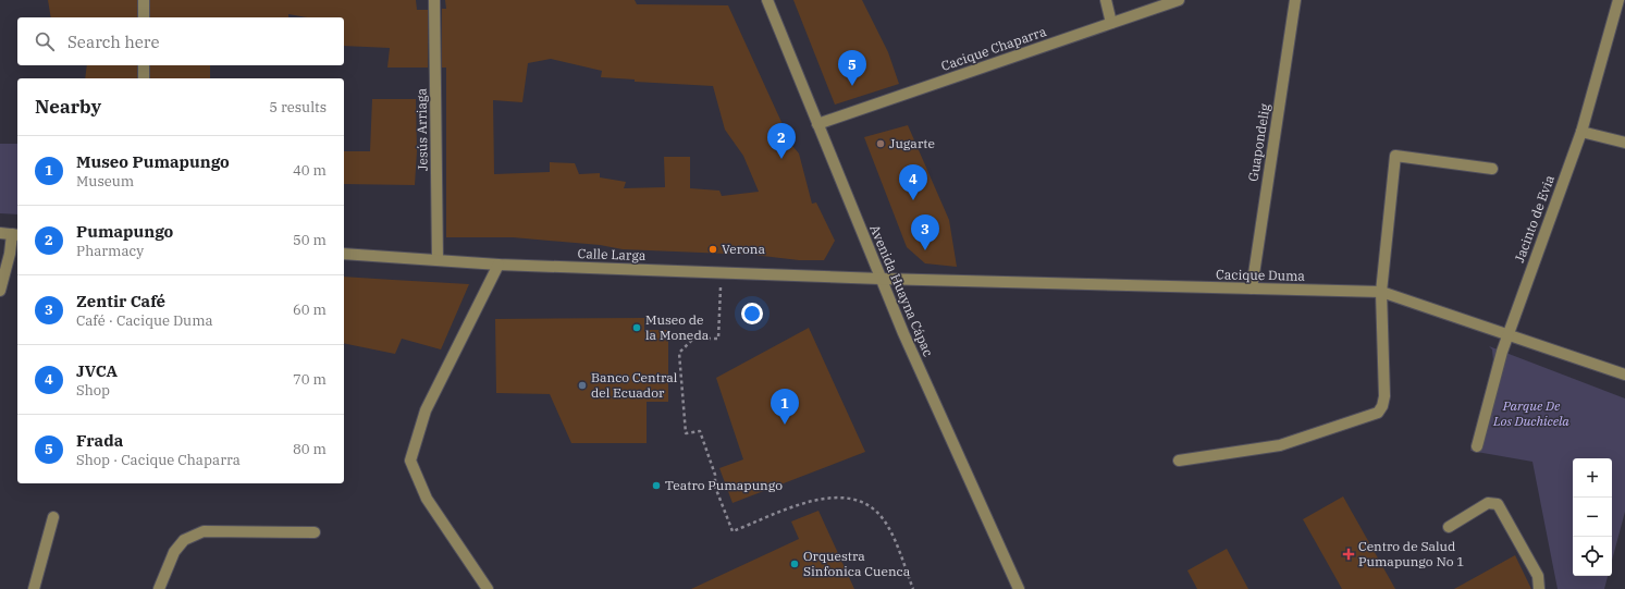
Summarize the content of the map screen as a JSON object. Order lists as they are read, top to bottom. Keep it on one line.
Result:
{"streets":{"street":["Cacique Chaparra","Jesús Arriaga","Guapondelig","Jacinto de Evia","Calle Larga","Cacique Duma","Avenida Huayna Cápac"]},"crossings":[["Cacique Chaparra","Avenida Huayna Cápac"],["Jesús Arriaga","Calle Larga"],["Guapondelig","Cacique Duma"],["Jacinto de Evia","Cacique Duma"],["Calle Larga","Cacique Duma"],["Calle Larga","Avenida Huayna Cápac"],["Cacique Duma","Avenida Huayna Cápac"]],"parks":["Parque De Los Duchicela"],"places":{"other":["Jugarte","Verona","Museo de la Moneda","Banco Central del Ecuador","Teatro Pumapungo","Orquestra Sinfonica Cuenca"],"health":["Centro de Salud Pumapungo No 1"]},"page":{"search":"Search here","pins":["5","2","4","3","1"],"heading":["Nearby","5 results"],"list":[{"mark":"1","name":"Museo Pumapungo","note":"Museum","value":"40 m"},{"mark":"2","name":"Pumapungo","note":"Pharmacy","value":"50 m"},{"mark":"3","name":"Zentir Café","note":"Café · Cacique Duma","value":"60 m"},{"mark":"4","name":"JVCA","note":"Shop","value":"70 m"},{"mark":"5","name":"Frada","note":"Shop · Cacique Chaparra","value":"80 m"}],"map_buttons":["+","−"]}}
